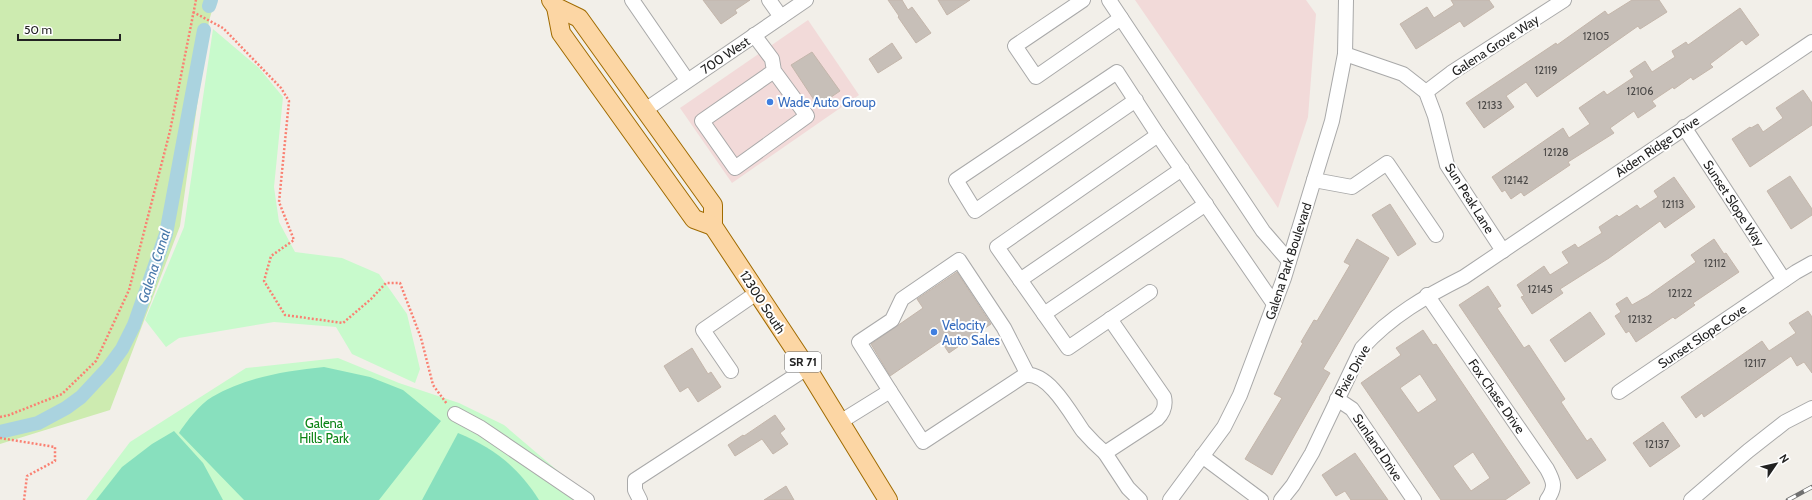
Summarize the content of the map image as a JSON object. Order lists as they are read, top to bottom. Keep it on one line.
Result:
{"streets":{"main road":["12300 South","SR 71"],"street":["Galena Grove Way","700 West","Aiden Ridge Drive","Sun Peak Lane","Sunset Slope Way","Galena Park Boulevard","Sunset Slope Cove","Pixie Drive","Fox Chase Drive","Sunland Drive"]},"crossings":[["Galena Grove Way","Sun Peak Lane"],["Aiden Ridge Drive","Sun Peak Lane"],["Aiden Ridge Drive","Sunset Slope Way"],["Aiden Ridge Drive","Pixie Drive"],["Sun Peak Lane","Pixie Drive"],["Sunset Slope Way","Sunset Slope Cove"],["Pixie Drive","Fox Chase Drive"],["Pixie Drive","Sunland Drive"]],"water":["Galena Canal"],"parks":["Galena Hills Park"],"places":["Wade Auto Group","Velocity Auto Sales"],"house_numbers":["12105","12119","12106","12133","12128","12142","12113","12112","12145","12122","12132","12117","12137"],"scale_bar":"50 m","north":"top right"}
